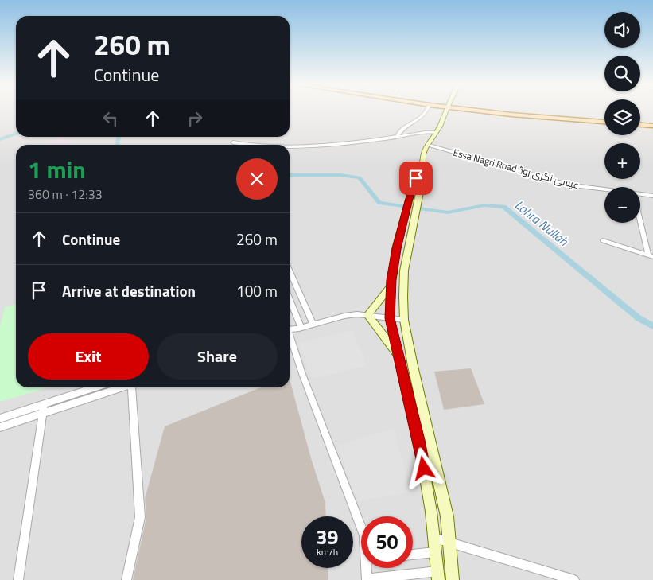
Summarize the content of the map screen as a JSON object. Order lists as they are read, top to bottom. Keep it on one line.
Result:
{"streets":{"street":["Essa Nagri Road عیسیٰ نگری روڈ"]},"water":["Lohra Nullah"],"page":{"map_buttons":["+","−"],"turn":["260 m","Continue"],"heading":["1 min","360 m · 12:33"],"list":[{"name":"Continue","value":"260 m"},{"name":"Arrive at destination","value":"100 m"}],"buttons":["Exit","Share"],"speed":"39 km/h","limit":"50"}}
